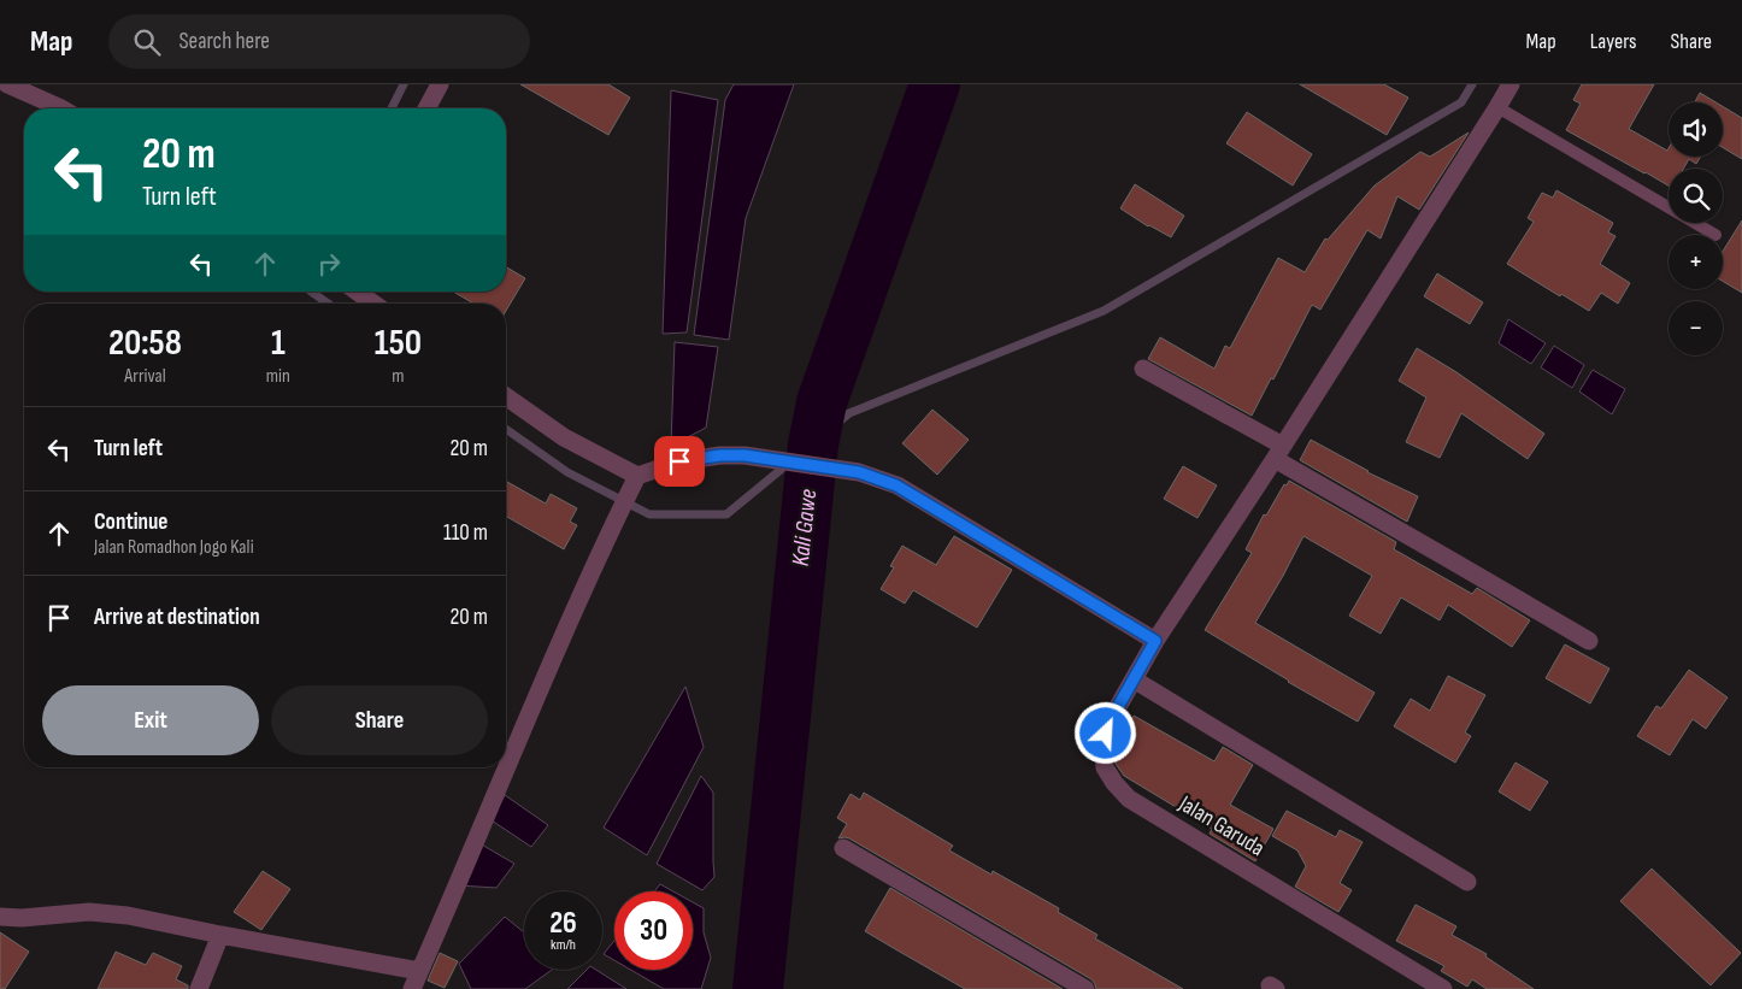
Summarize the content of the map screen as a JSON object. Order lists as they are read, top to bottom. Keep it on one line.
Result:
{"streets":{"street":["Jalan Garuda"]},"water":["Kali Gawe"],"page":{"header":"Map","search":"Search here","nav":["Map","Layers","Share"],"map_buttons":["+","−"],"turn":["20 m","Turn left"],"eta":["20:58","Arrival","1","min","150","m"],"list":[{"name":"Turn left","value":"20 m"},{"name":"Continue","note":"Jalan Romadhon Jogo Kali","value":"110 m"},{"name":"Arrive at destination","value":"20 m"}],"buttons":["Exit","Share"],"speed":"26 km/h","limit":"30"}}
